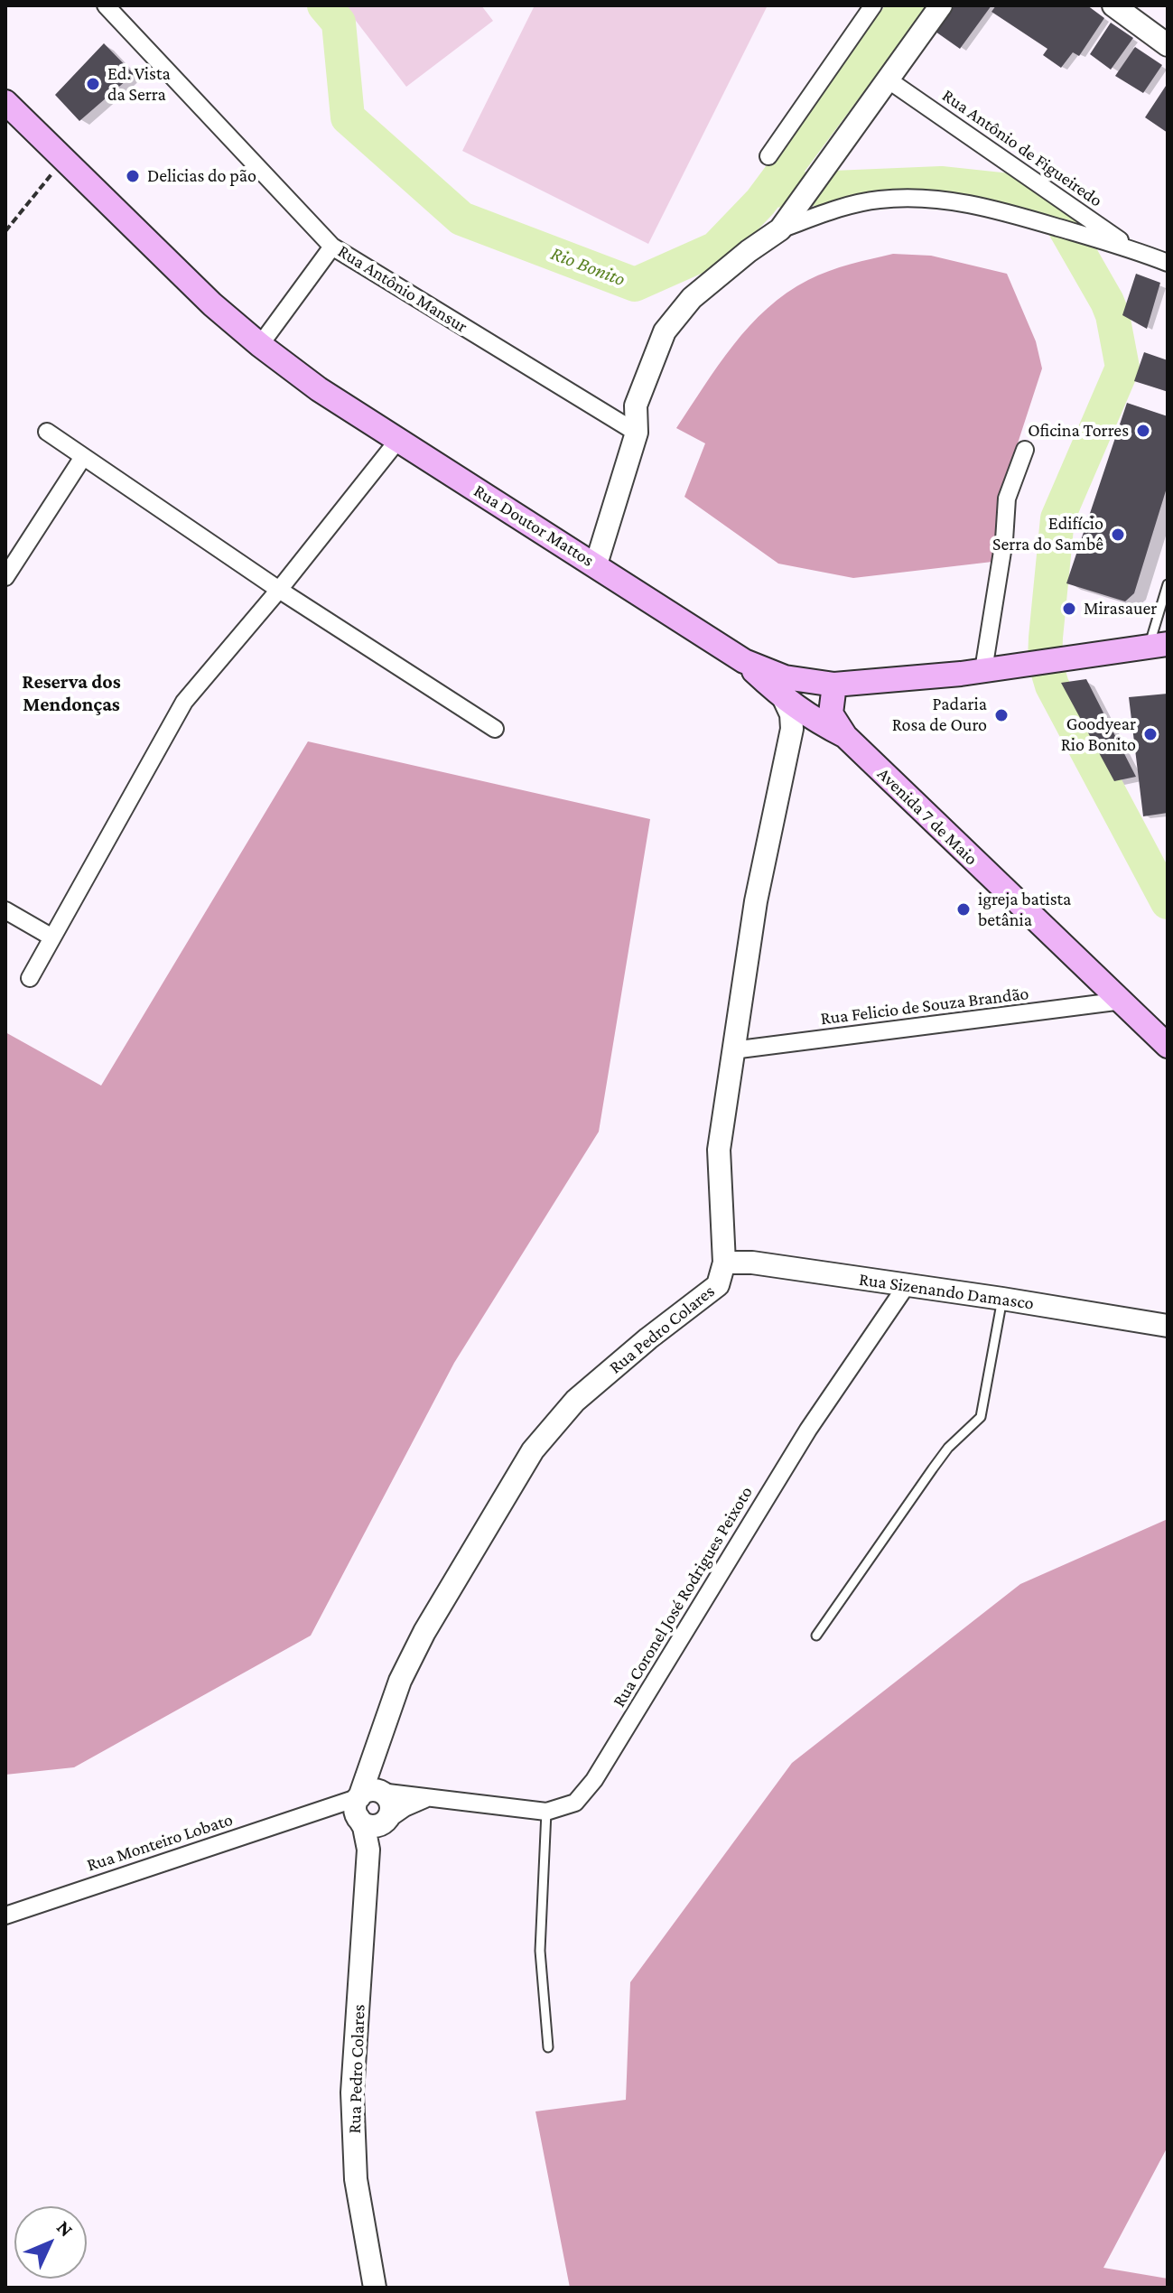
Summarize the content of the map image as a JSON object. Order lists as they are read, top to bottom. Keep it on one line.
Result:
{"streets":{"main road":["Rua Doutor Mattos","Avenida 7 de Maio"],"street":["Rua Antônio de Figueiredo","Rua Antônio Mansur","Rua Felicio de Souza Brandão","Rua Sizenando Damasco","Rua Pedro Colares","Rua Coronel José Rodrigues Peixoto","Rua Monteiro Lobato"]},"crossings":[["Rua Doutor Mattos","Avenida 7 de Maio"],["Avenida 7 de Maio","Rua Felicio de Souza Brandão"],["Avenida 7 de Maio","Rua Pedro Colares"],["Rua Felicio de Souza Brandão","Rua Pedro Colares"],["Rua Sizenando Damasco","Rua Pedro Colares"],["Rua Sizenando Damasco","Rua Coronel José Rodrigues Peixoto"],["Rua Pedro Colares","Rua Coronel José Rodrigues Peixoto"],["Rua Pedro Colares","Rua Monteiro Lobato"],["Rua Coronel José Rodrigues Peixoto","Rua Monteiro Lobato"]],"districts":["Reserva dos Mendonças"],"water":["Rio Bonito"],"places":["Ed. Vista da Serra","Delicias do pão","Oficina Torres","Edifício Serra do Sambê","Mirasauer","Padaria Rosa de Ouro","Goodyear Rio Bonito","igreja batista betânia"],"north":"top right"}
